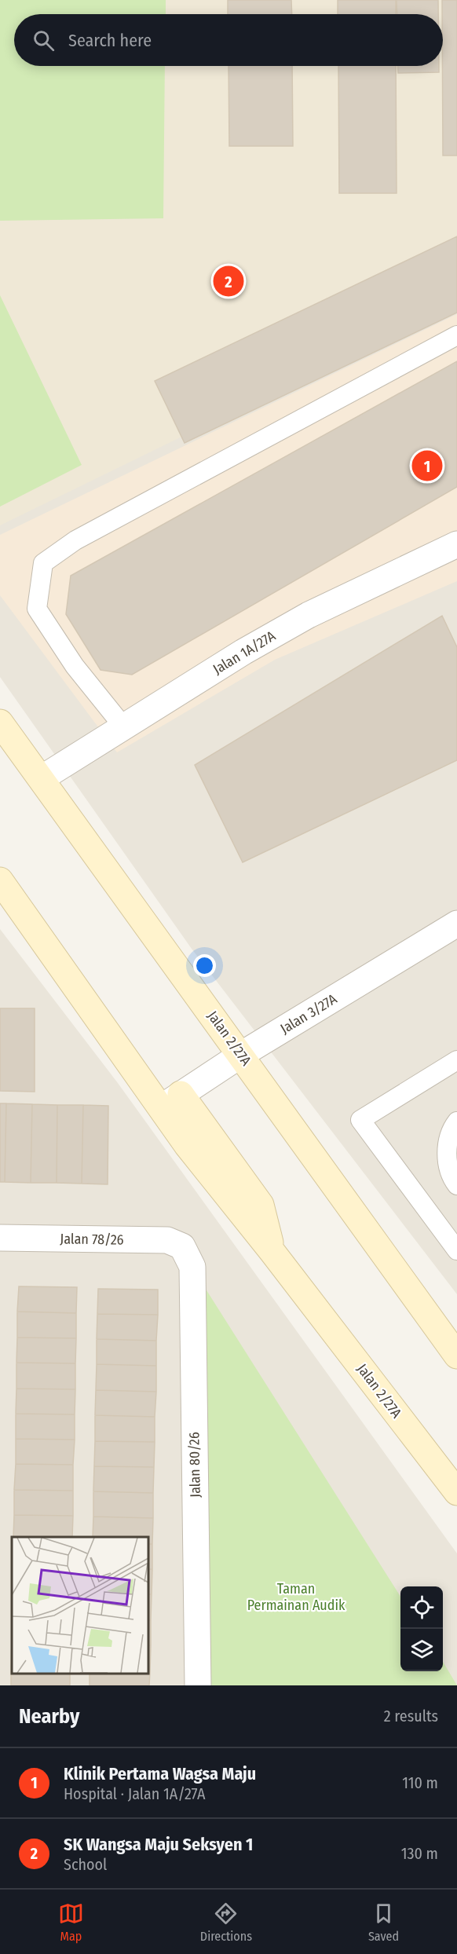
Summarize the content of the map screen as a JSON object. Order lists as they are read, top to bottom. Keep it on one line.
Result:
{"streets":{"main road":["Jalan 2/27A"],"street":["Jalan 1A/27A","Jalan 3/27A","Jalan 78/26","Jalan 80/26"]},"crossings":[["Jalan 1A/27A","Jalan 2/27A"],["Jalan 3/27A","Jalan 2/27A"],["Jalan 78/26","Jalan 80/26"]],"parks":["Taman Permainan Audik"],"page":{"search":"Search here","pins":["2","1"],"heading":["Nearby","2 results"],"list":[{"mark":"1","name":"Klinik Pertama Wagsa Maju","note":"Hospital · Jalan 1A/27A","value":"110 m"},{"mark":"2","name":"SK Wangsa Maju Seksyen 1","note":"School","value":"130 m"}],"nav":["Map","Directions","Saved"]}}
